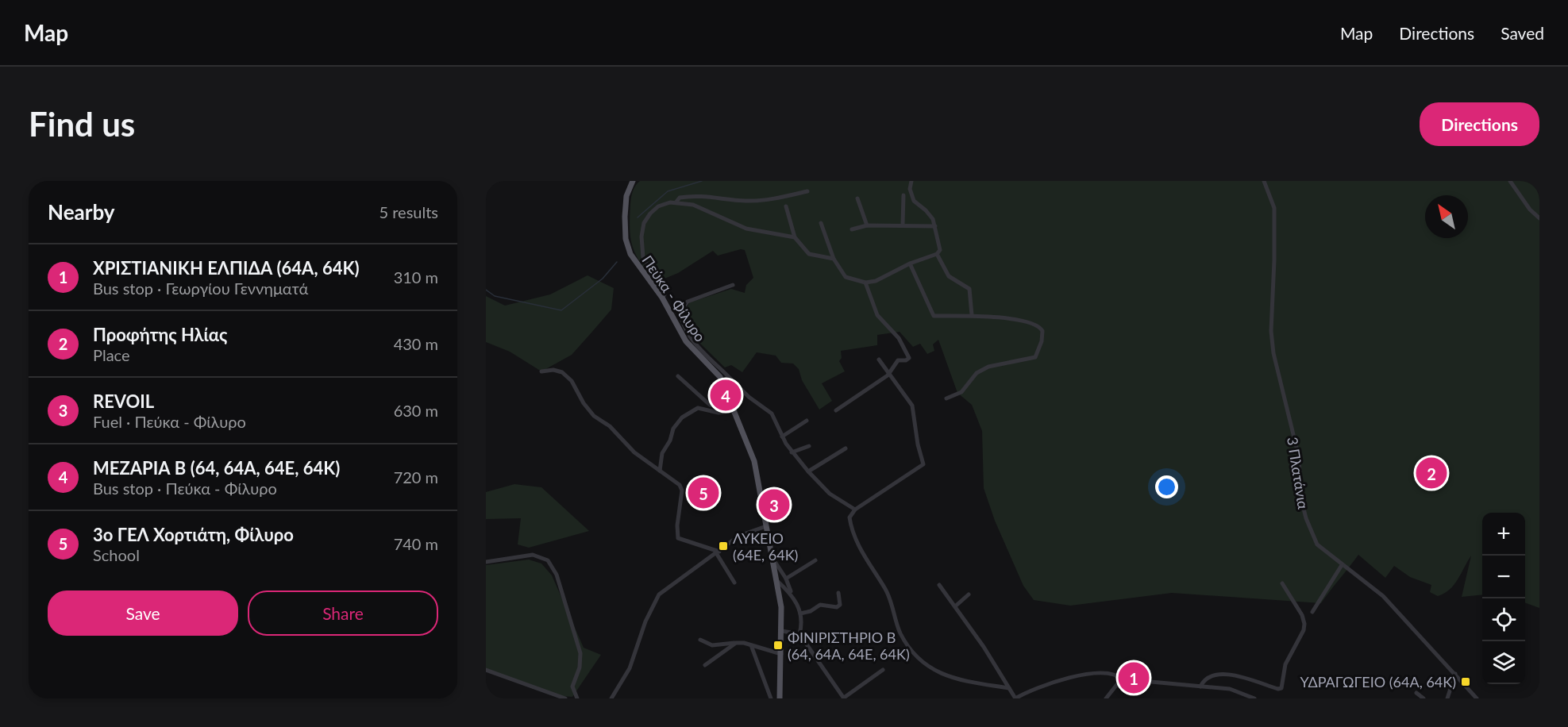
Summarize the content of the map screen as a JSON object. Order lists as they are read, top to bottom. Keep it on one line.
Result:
{"streets":{"main road":["Πεύκα - Φίλυρο"],"street":["3 Πλατάνια"]},"places":{"transit":["ΛΥΚΕΙΟ (64Ε, 64Κ)","ΦΙΝΙΡΙΣΤΗΡΙΟ B (64, 64Α, 64Ε, 64Κ)","ΥΔΡΑΓΩΓΕΙΟ (64Α, 64Κ)"]},"north":"top left","page":{"header":"Map","nav":["Map","Directions","Saved"],"buttons":["Directions",["Save","Share"]],"title":"Find us","heading":["Nearby","5 results"],"list":[{"mark":"1","name":"ΧΡΙΣΤΙΑΝΙΚΗ ΕΛΠΙΔΑ (64Α, 64Κ)","note":"Bus stop · Γεωργίου Γεννηματά","value":"310 m"},{"mark":"2","name":"Προφήτης Ηλίας","note":"Place","value":"430 m"},{"mark":"3","name":"REVOIL","note":"Fuel · Πεύκα - Φίλυρο","value":"630 m"},{"mark":"4","name":"ΜΕΖΑΡΙΑ B (64, 64Α, 64Ε, 64Κ)","note":"Bus stop · Πεύκα - Φίλυρο","value":"720 m"},{"mark":"5","name":"3ο ΓΕΛ Χορτιάτη, Φίλυρο","note":"School","value":"740 m"}],"pins":["4","2","5","3","1"],"map_buttons":["+","−"]}}
